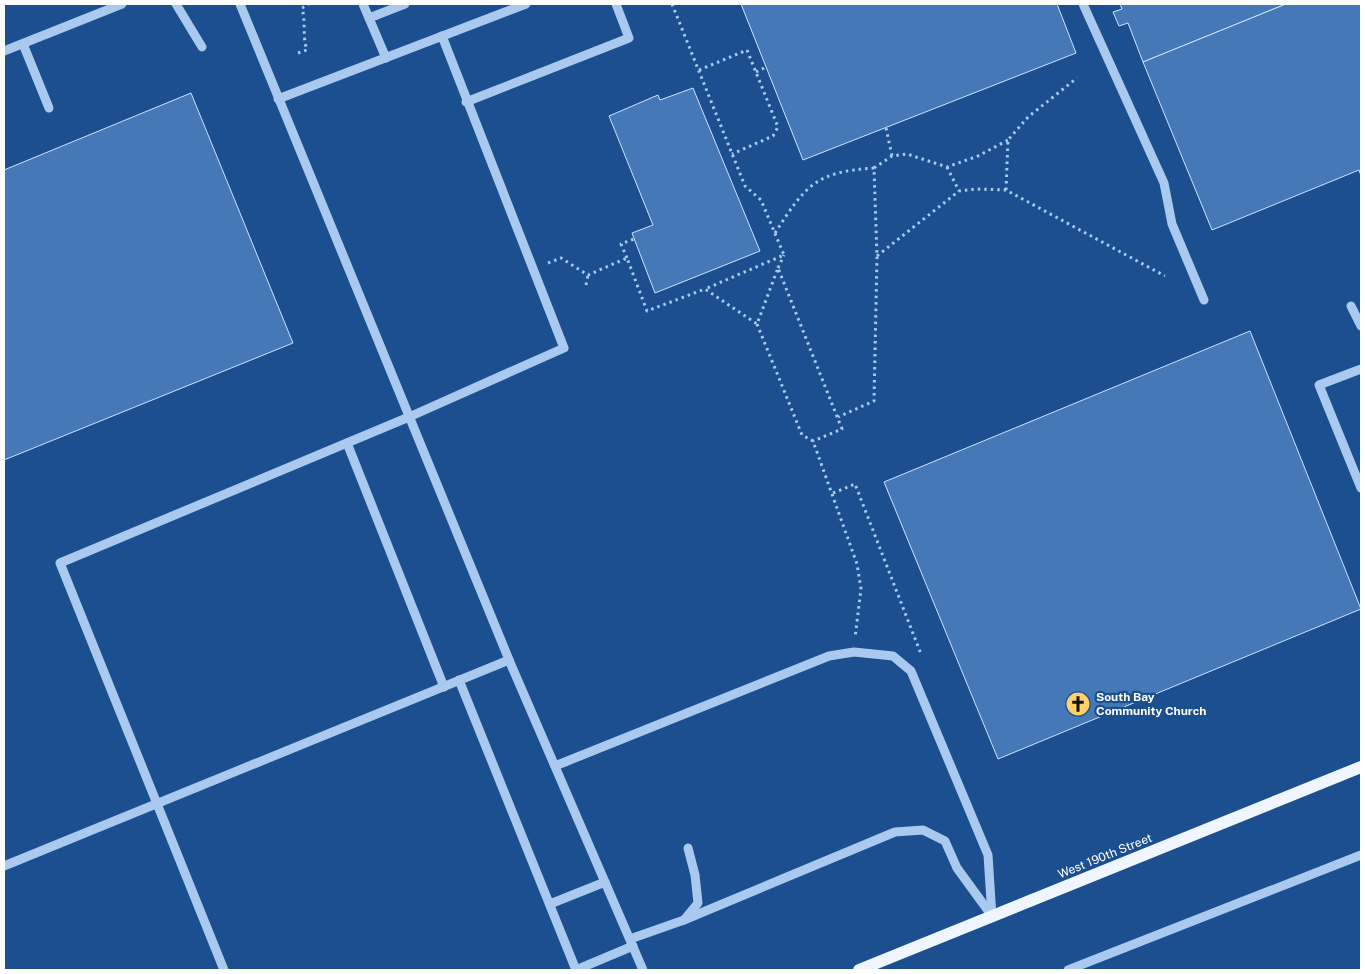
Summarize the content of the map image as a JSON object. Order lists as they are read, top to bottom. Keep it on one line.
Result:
{"streets":{"main road":["West 190th Street"]},"places":{"church":["South Bay Community Church"]}}
